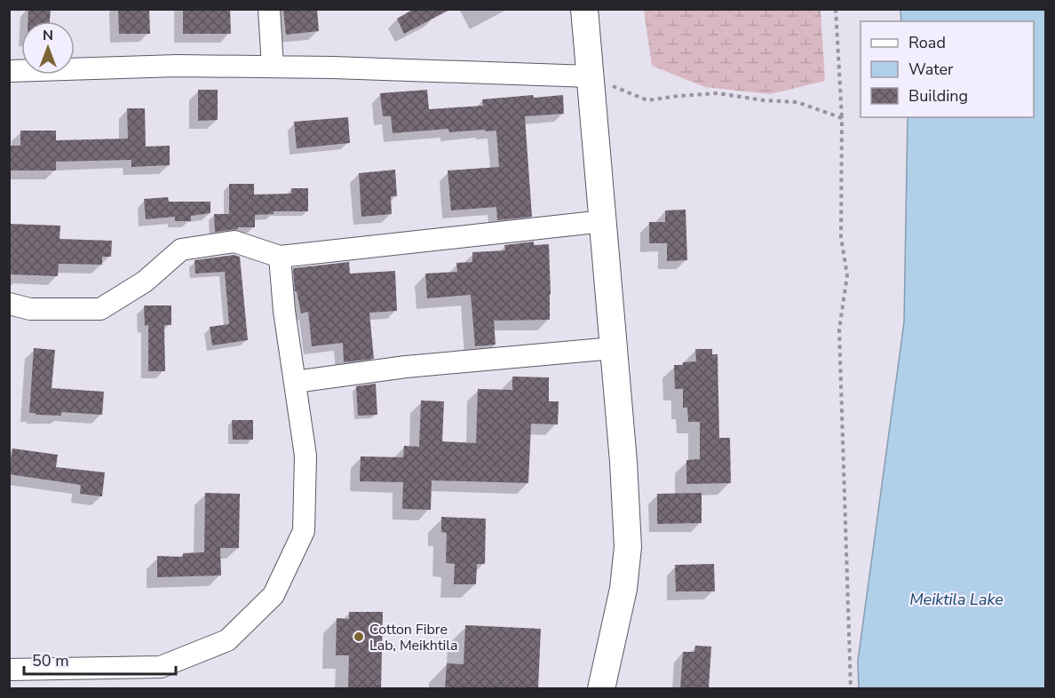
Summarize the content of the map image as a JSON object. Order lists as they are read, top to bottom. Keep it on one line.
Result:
{"water":["Meiktila Lake"],"places":["Cotton Fibre Lab, Meikhtila"],"legend":["Road","Water","Building"],"scale_bar":"50 m","north":"top"}
